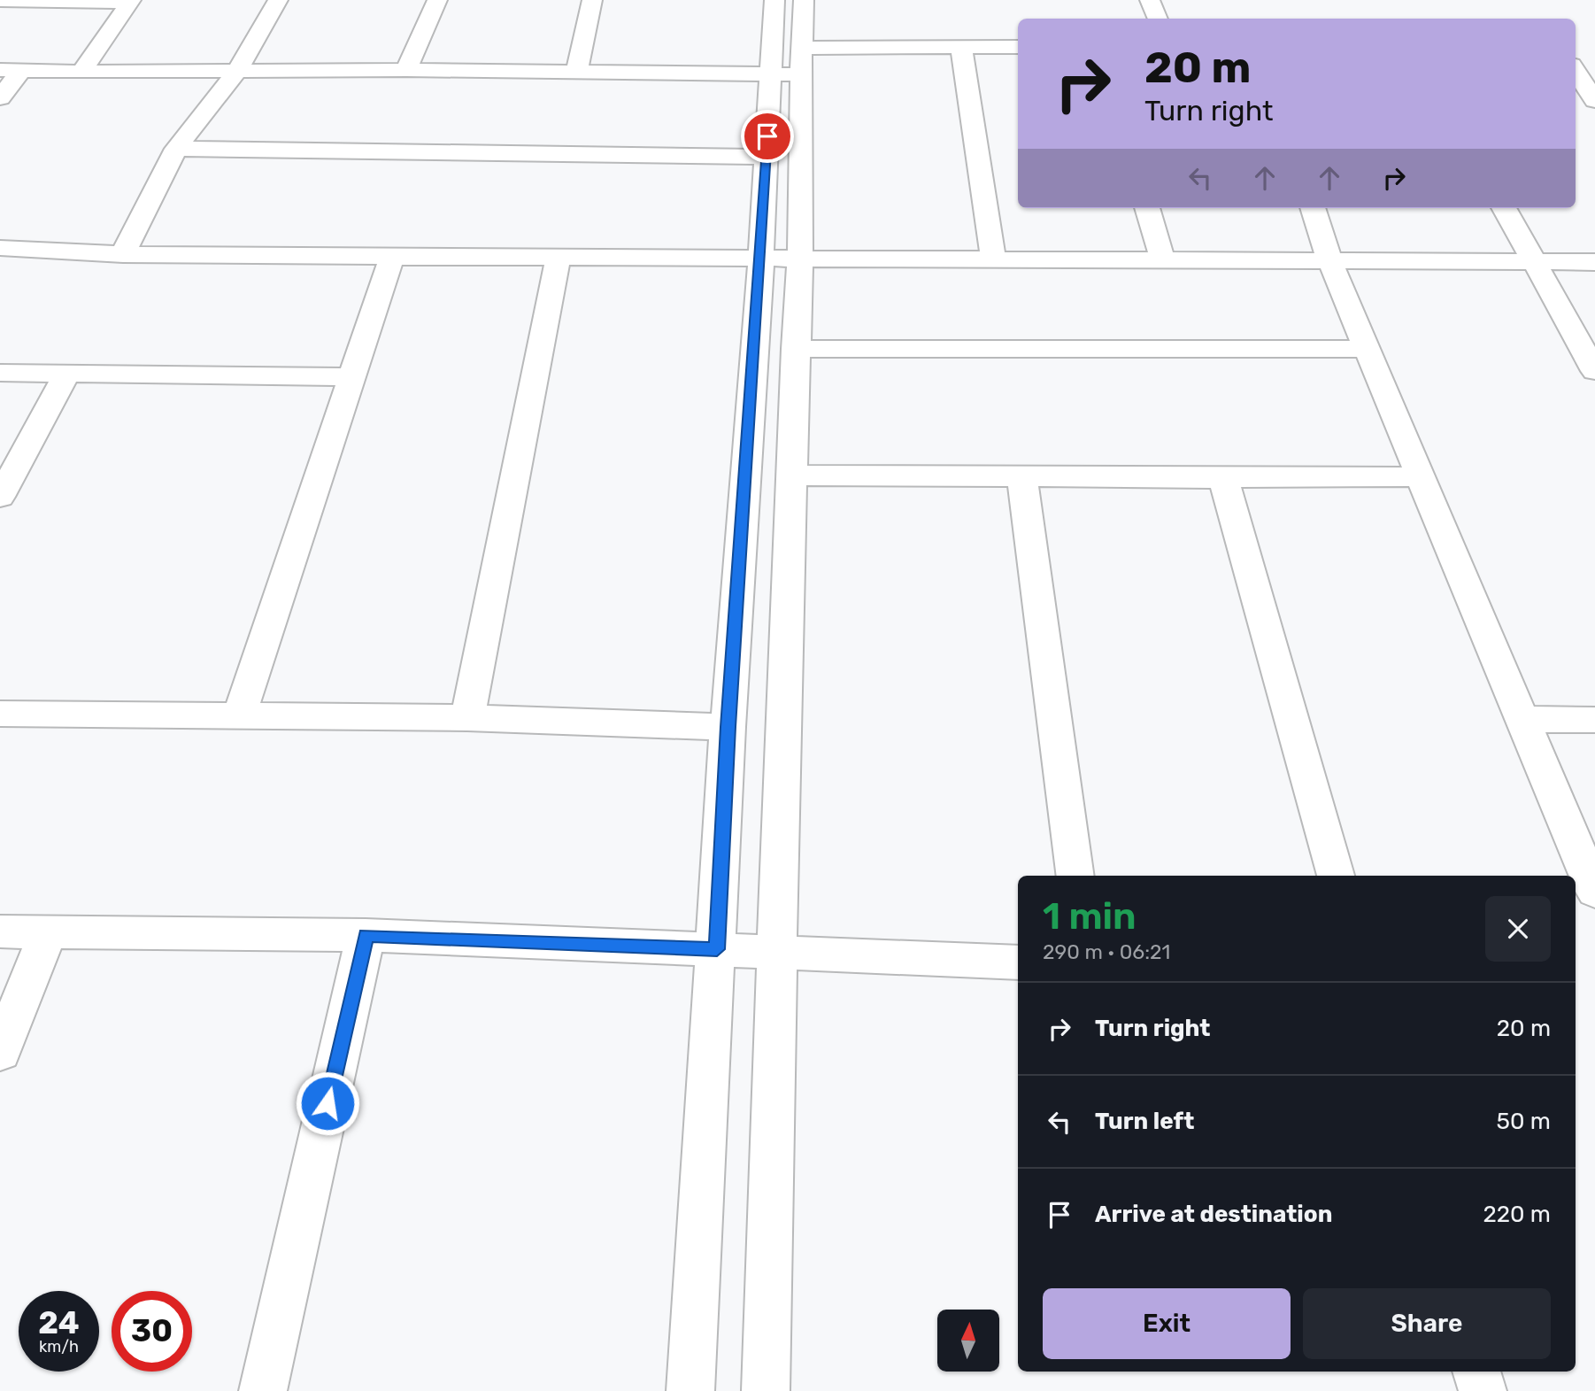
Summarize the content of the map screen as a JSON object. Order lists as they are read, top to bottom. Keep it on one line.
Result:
{"north":"top","page":{"turn":["20 m","Turn right"],"heading":["1 min","290 m · 06:21"],"list":[{"name":"Turn right","value":"20 m"},{"name":"Turn left","value":"50 m"},{"name":"Arrive at destination","value":"220 m"}],"buttons":["Exit","Share"],"speed":"24 km/h","limit":"30"}}
